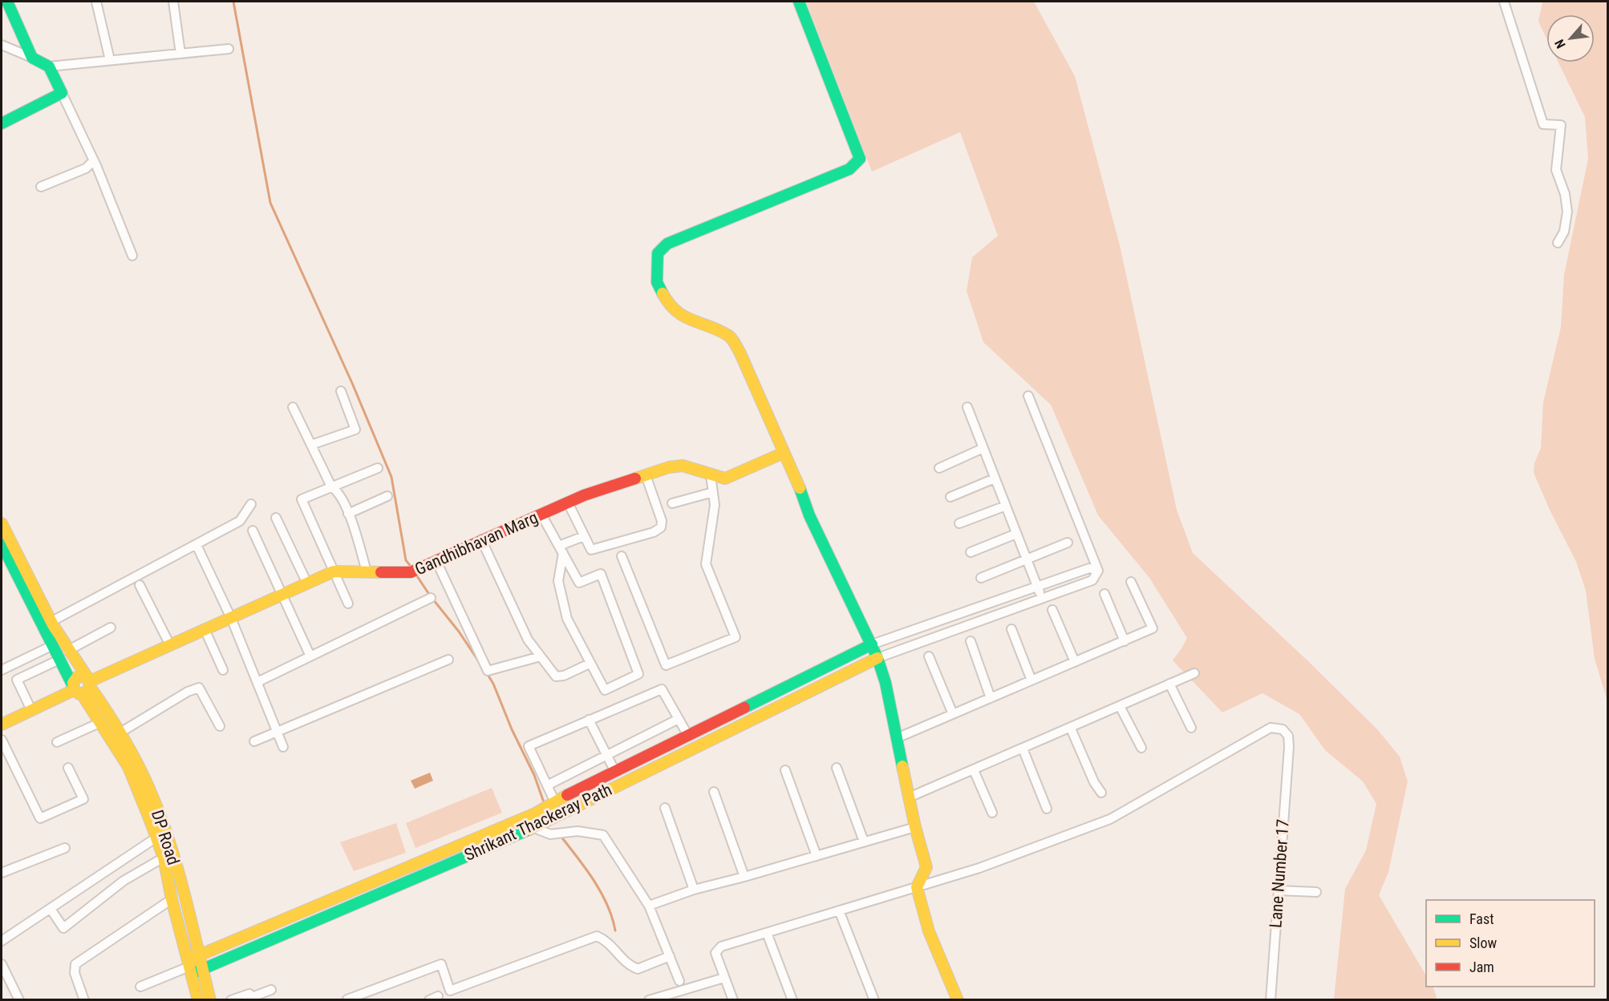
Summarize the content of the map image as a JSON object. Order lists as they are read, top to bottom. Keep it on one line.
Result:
{"streets":{"street":["Gandhibhavan Marg","Shrikant Thackeray Path","DP Road","Lane Number 17"]},"crossings":[["Gandhibhavan Marg","DP Road"],["Shrikant Thackeray Path","DP Road"]],"legend":["Fast","Slow","Jam"],"north":"bottom left"}
